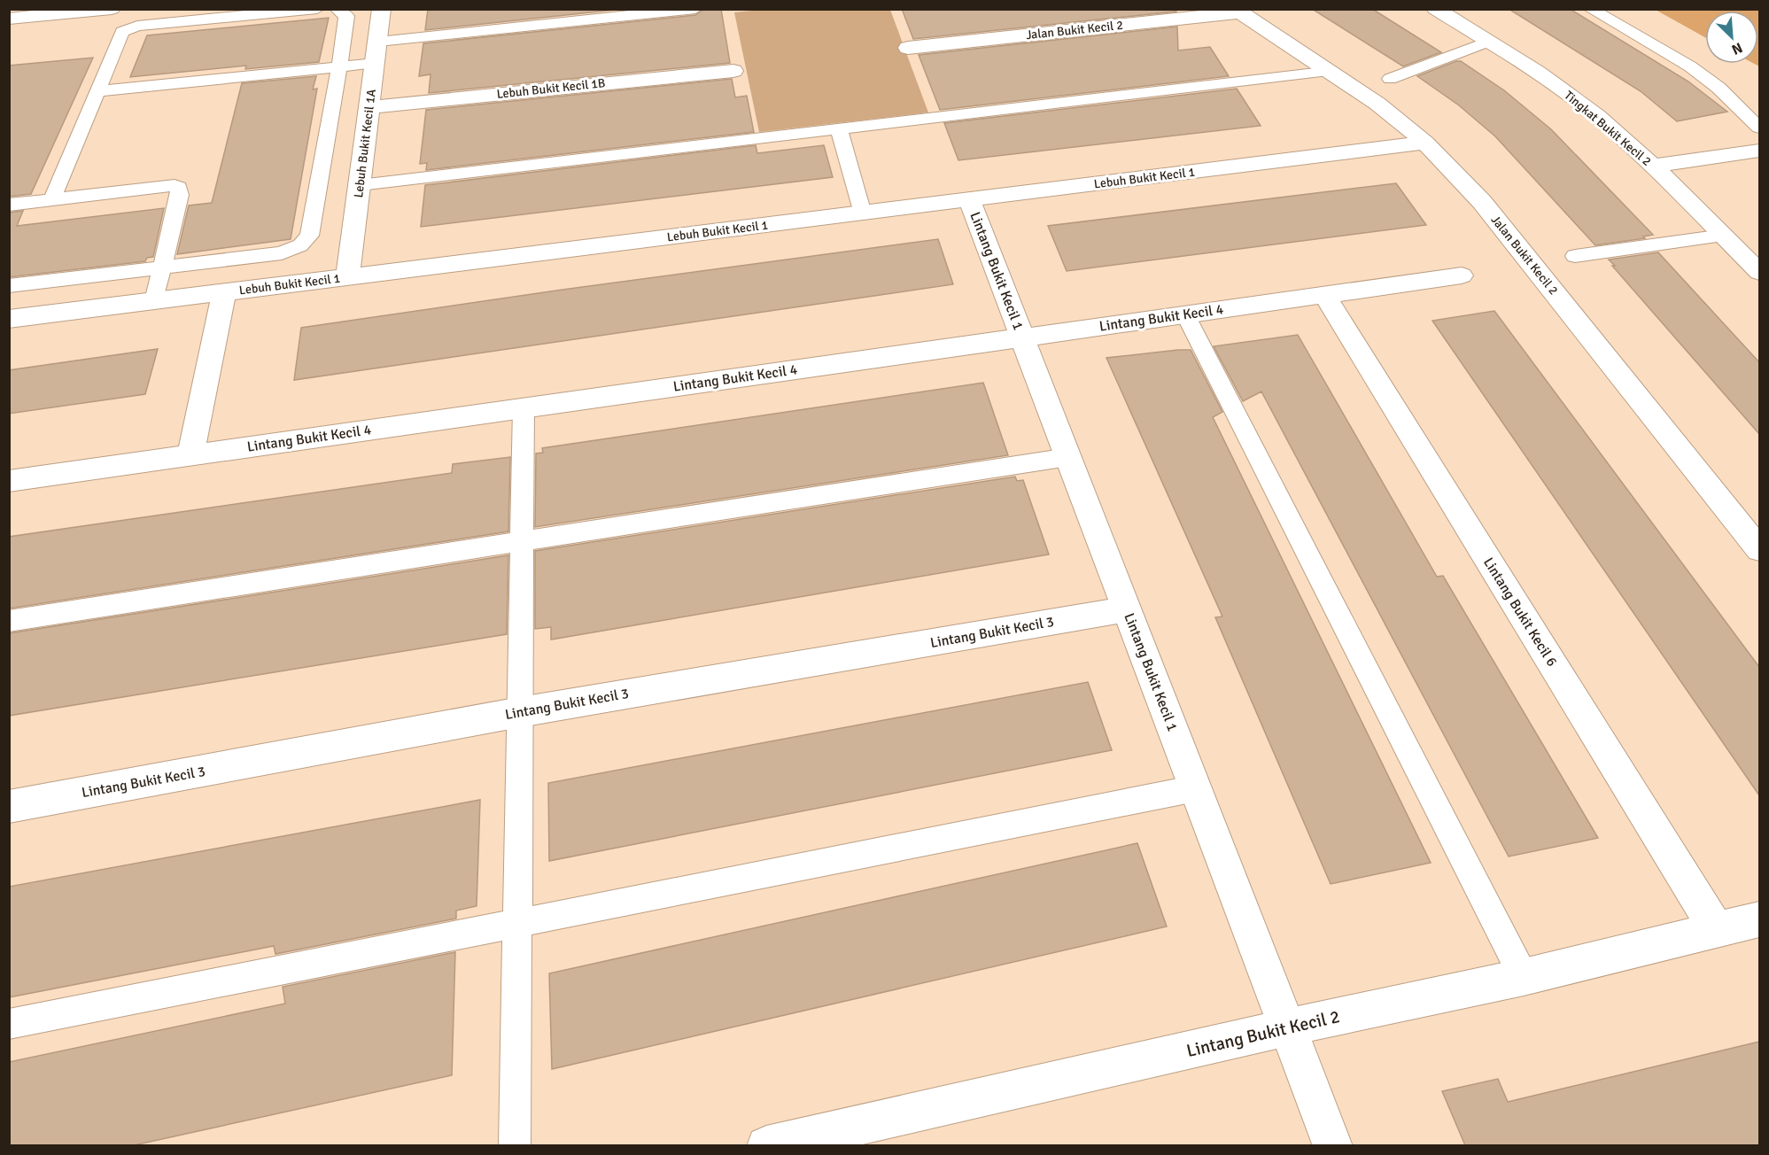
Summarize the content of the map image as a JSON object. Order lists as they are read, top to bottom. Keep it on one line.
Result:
{"streets":{"street":["Jalan Bukit Kecil 2","Lebuh Bukit Kecil 1B","Tingkat Bukit Kecil 2","Lebuh Bukit Kecil 1A","Lebuh Bukit Kecil 1","Lintang Bukit Kecil 1","Lintang Bukit Kecil 4","Lintang Bukit Kecil 6","Lintang Bukit Kecil 3","Lintang Bukit Kecil 2"]},"crossings":[["Jalan Bukit Kecil 2","Lebuh Bukit Kecil 1"],["Lebuh Bukit Kecil 1B","Lebuh Bukit Kecil 1A"],["Lebuh Bukit Kecil 1A","Lebuh Bukit Kecil 1"],["Lebuh Bukit Kecil 1","Lintang Bukit Kecil 1"],["Lintang Bukit Kecil 1","Lintang Bukit Kecil 4"],["Lintang Bukit Kecil 1","Lintang Bukit Kecil 3"],["Lintang Bukit Kecil 1","Lintang Bukit Kecil 2"],["Lintang Bukit Kecil 4","Lintang Bukit Kecil 6"],["Lintang Bukit Kecil 6","Lintang Bukit Kecil 2"]],"north":"bottom right"}
